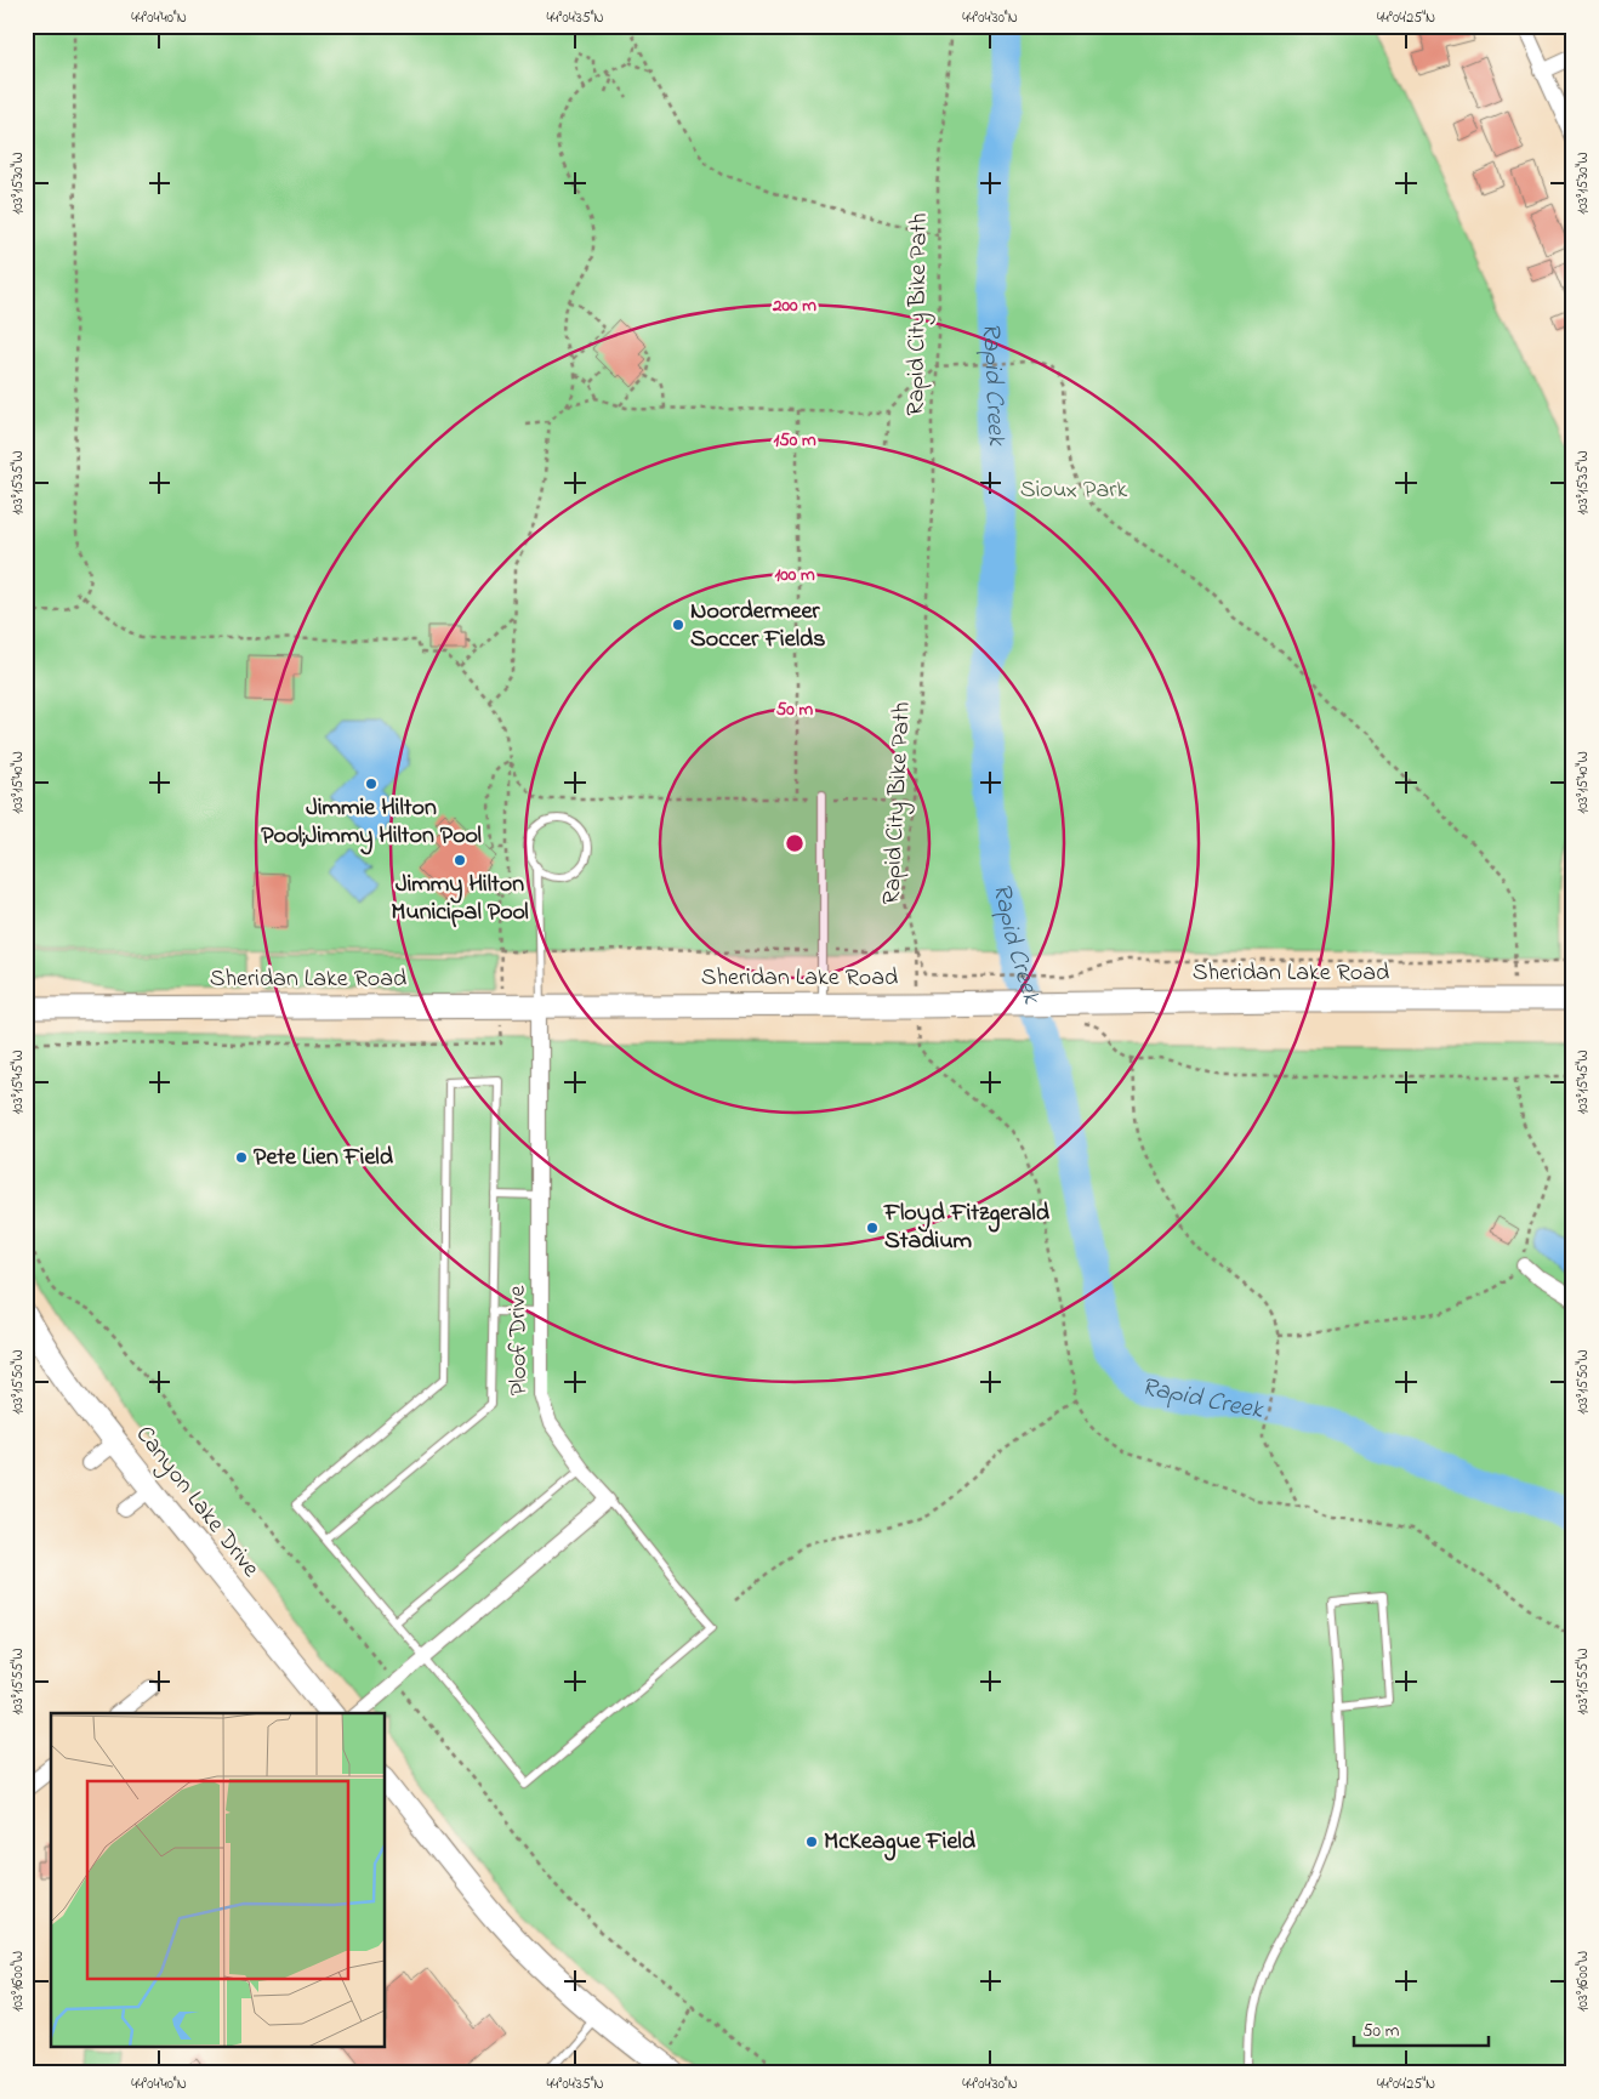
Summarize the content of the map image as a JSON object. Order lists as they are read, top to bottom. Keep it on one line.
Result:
{"streets":{"street":["Sheridan Lake Road","Ploof Drive","Canyon Lake Drive"],"path":["Rapid City Bike Path"]},"crossings":[["Rapid City Bike Path","Sheridan Lake Road"],["Sheridan Lake Road","Ploof Drive"]],"water":["Rapid Creek"],"parks":["Sioux Park"],"places":["Noordermeer Soccer Fields","Jimmie Hilton Pool;Jimmy Hilton Pool","Jimmy Hilton Municipal Pool","Pete Lien Field","Floyd Fitzgerald Stadium","McKeague Field"],"scale_bar":"50 m","coordinates":["44°04'40\"N","44°04'35\"N","44°04'30\"N","44°04'25\"N","103°15'30\"W","103°15'35\"W","103°15'40\"W","103°15'45\"W","103°15'50\"W","103°15'55\"W","103°16'00\"W"],"rings":["200 m","150 m","100 m","50 m"]}
